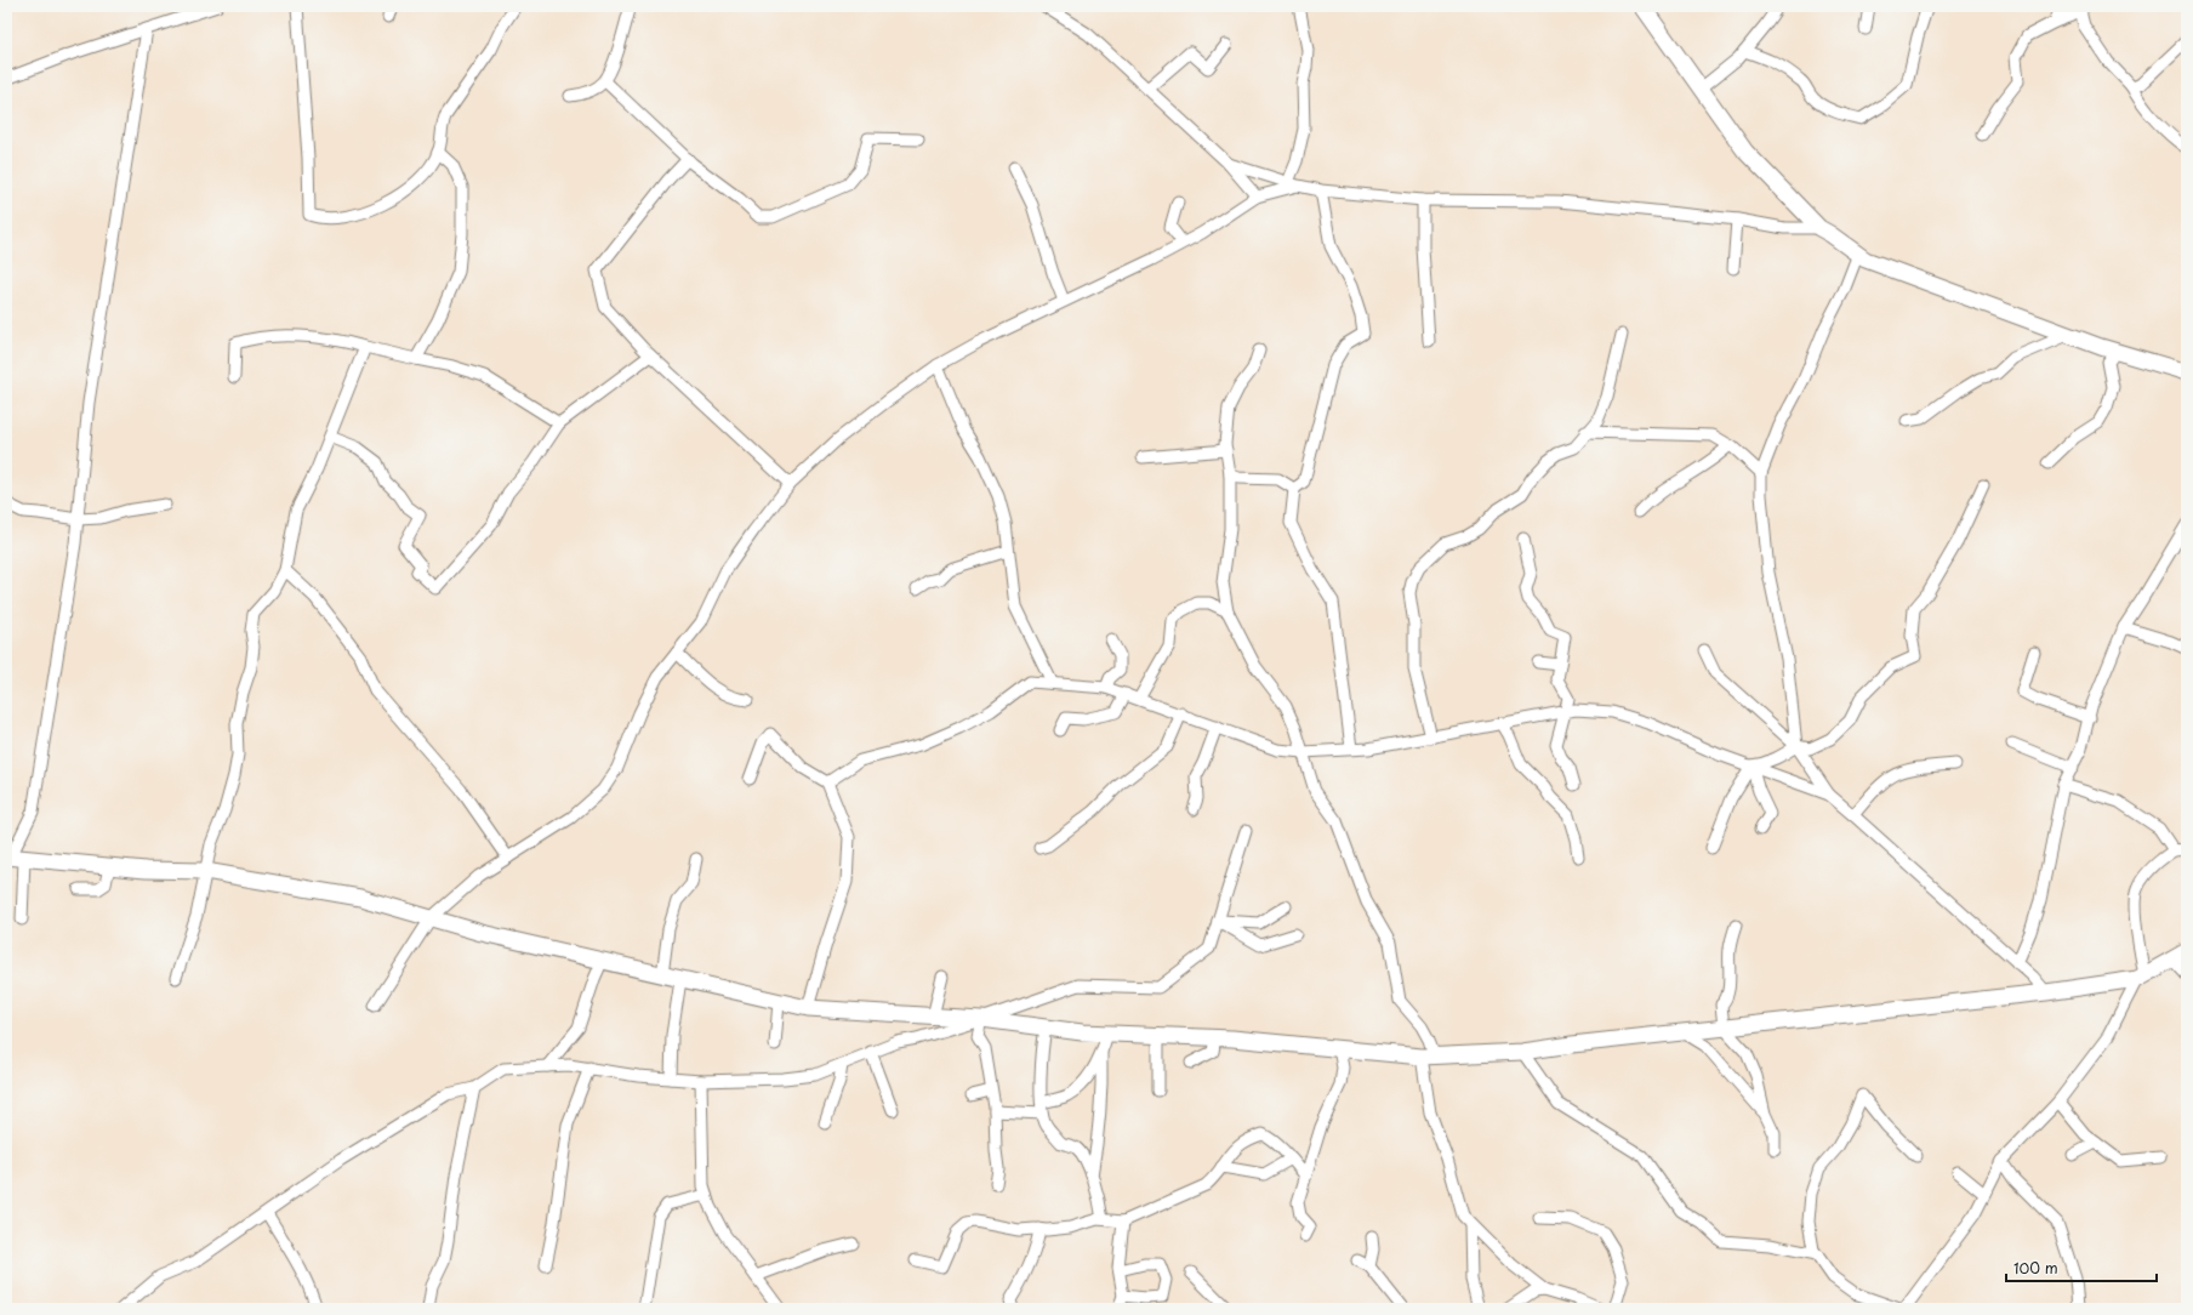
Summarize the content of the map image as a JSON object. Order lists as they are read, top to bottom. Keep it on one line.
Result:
{"scale_bar":"100 m"}
